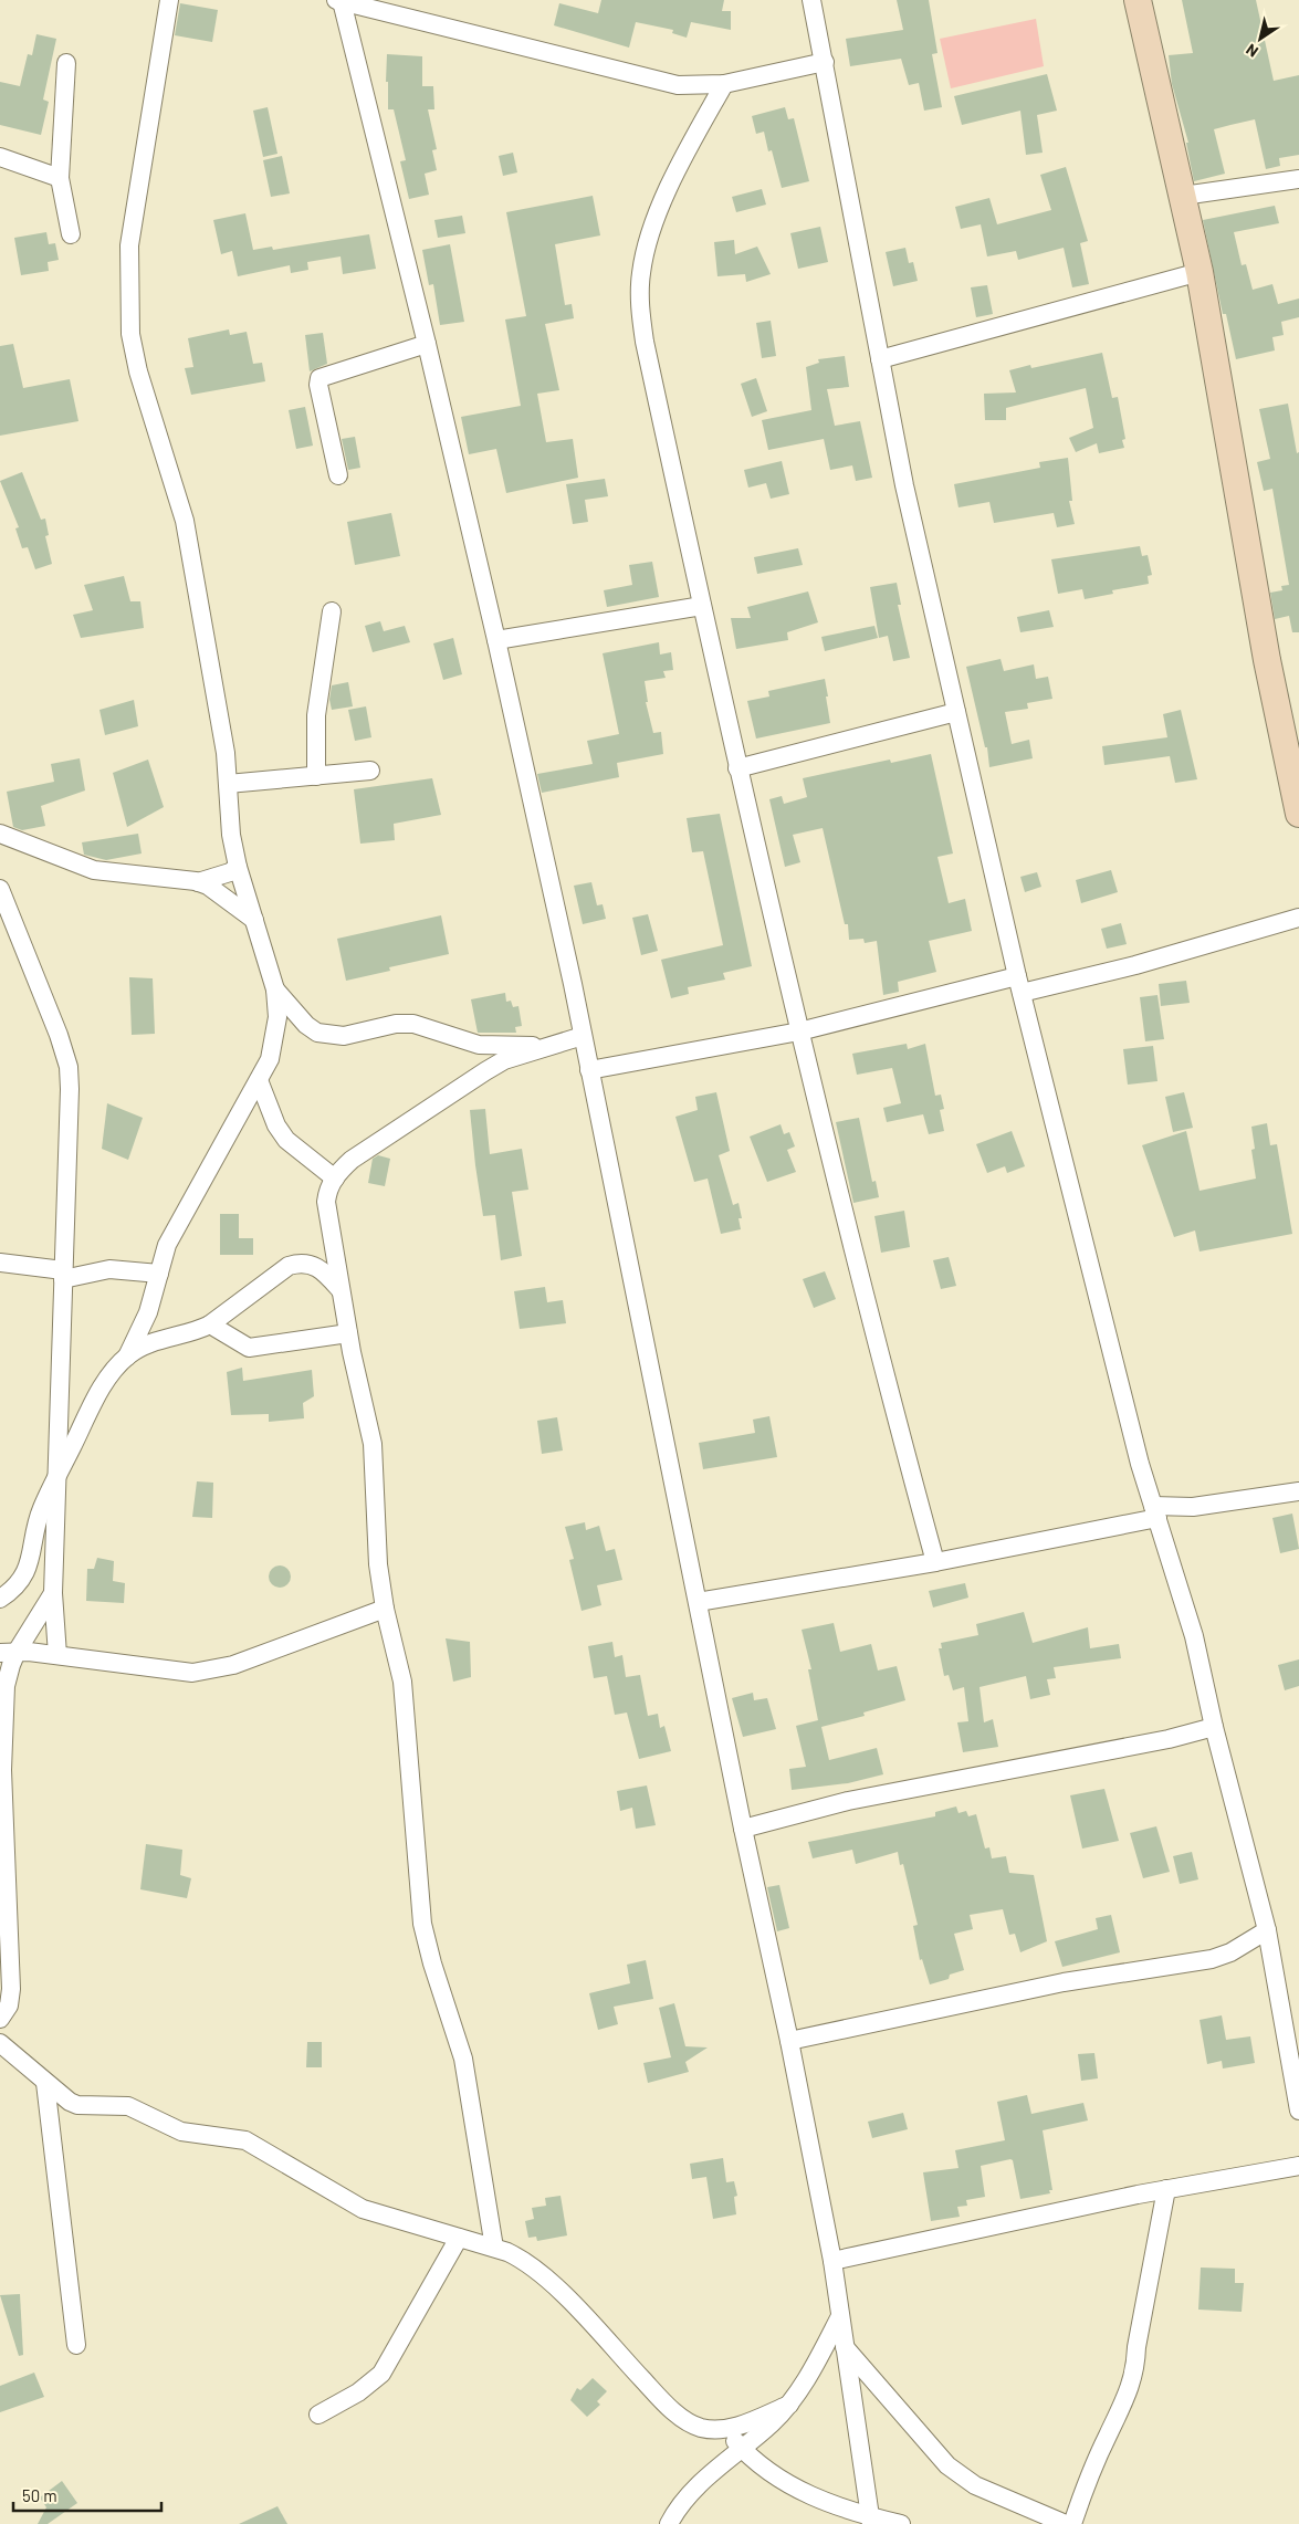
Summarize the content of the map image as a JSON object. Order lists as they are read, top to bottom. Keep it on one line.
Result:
{"scale_bar":"50 m","north":"bottom left"}
